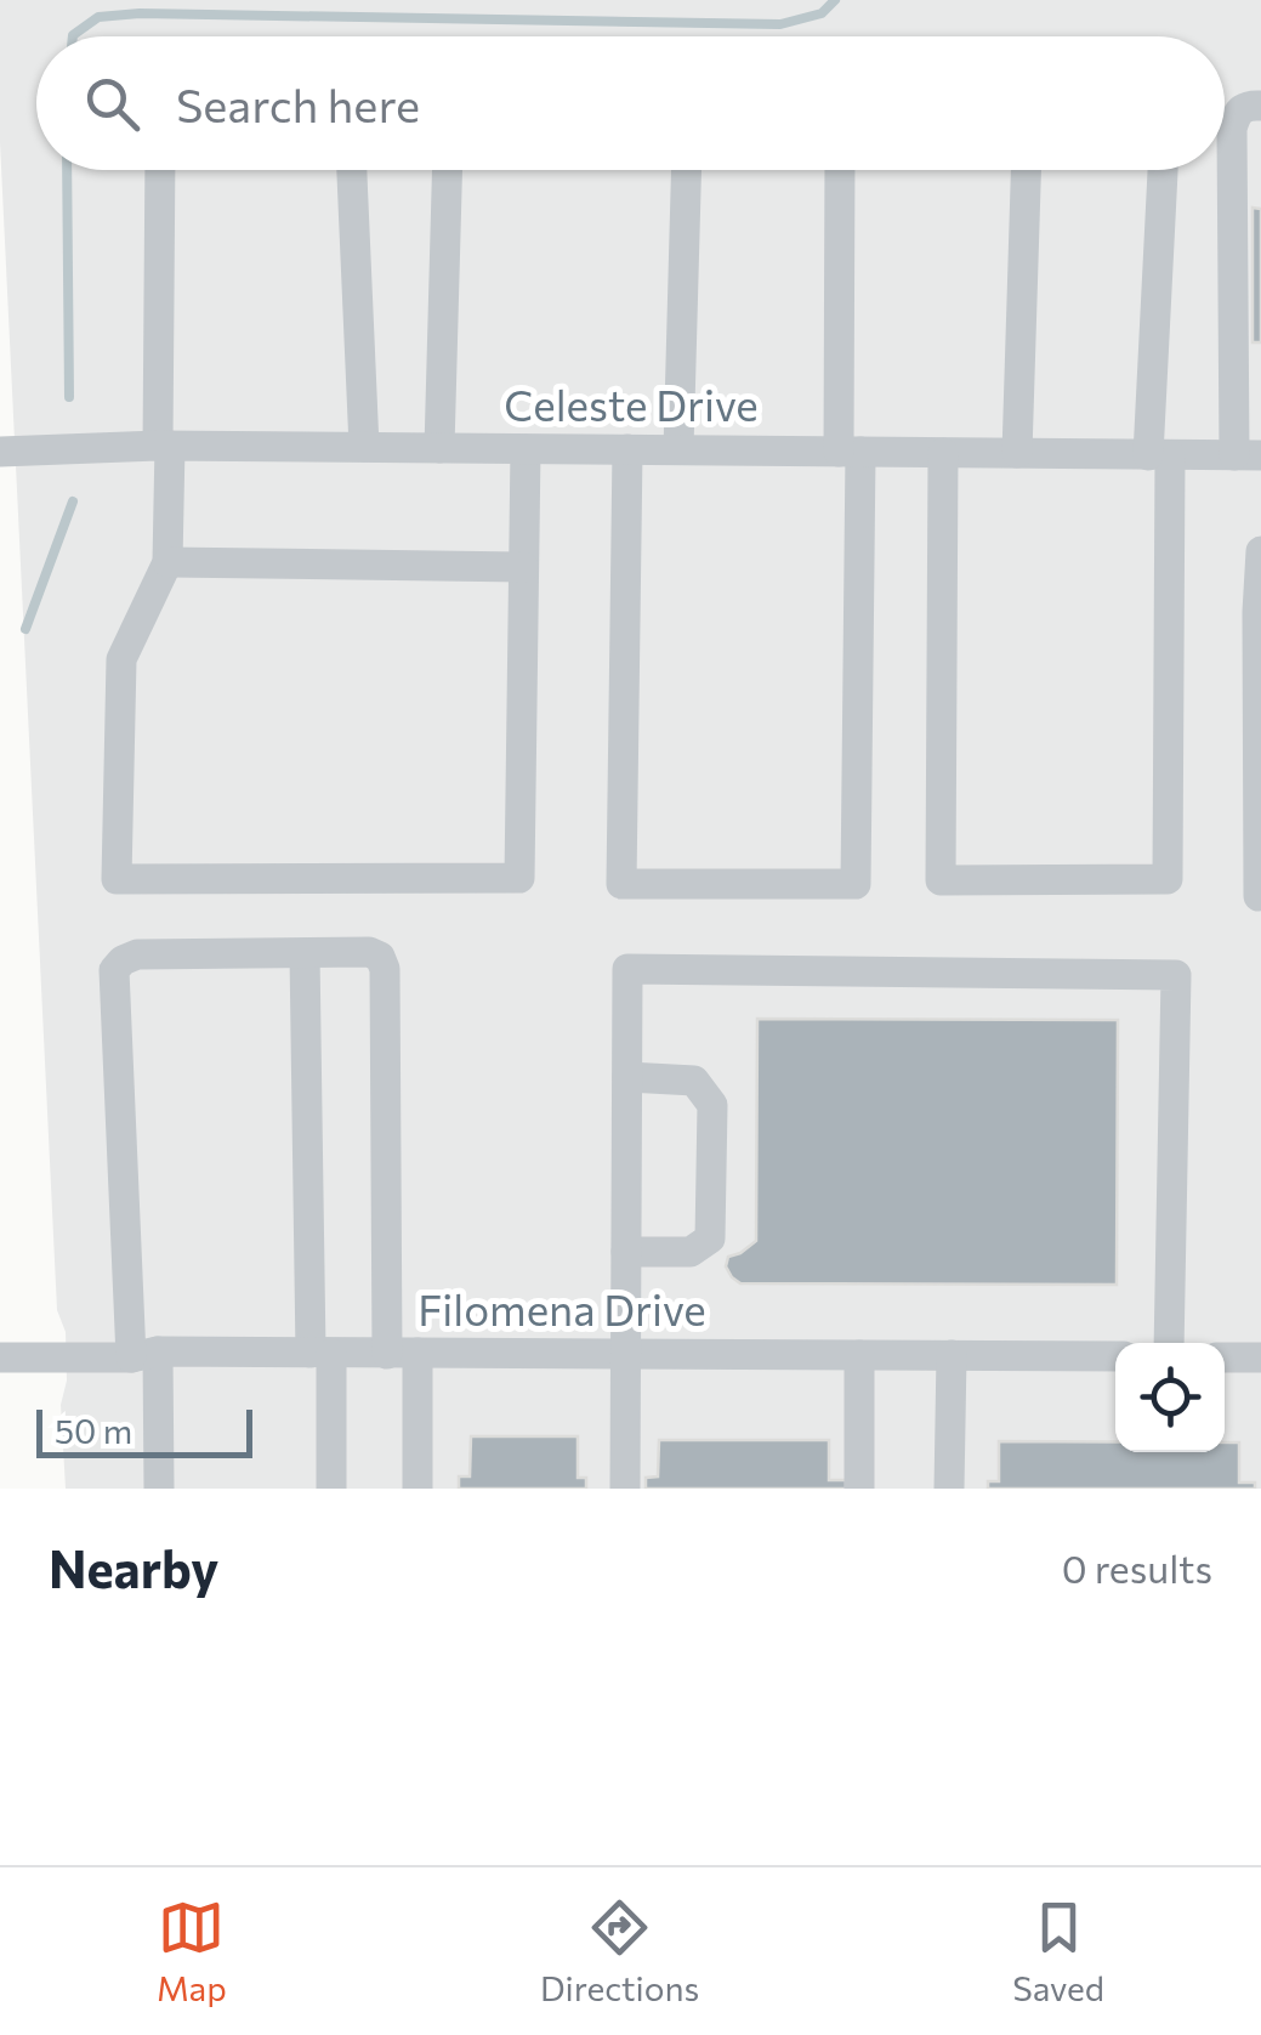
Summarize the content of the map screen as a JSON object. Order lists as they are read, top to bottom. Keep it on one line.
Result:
{"streets":{"street":["Celeste Drive","Filomena Drive"]},"scale_bar":"50 m","page":{"search":"Search here","scale":"50 m","heading":["Nearby","0 results"],"nav":["Map","Directions","Saved"]}}
